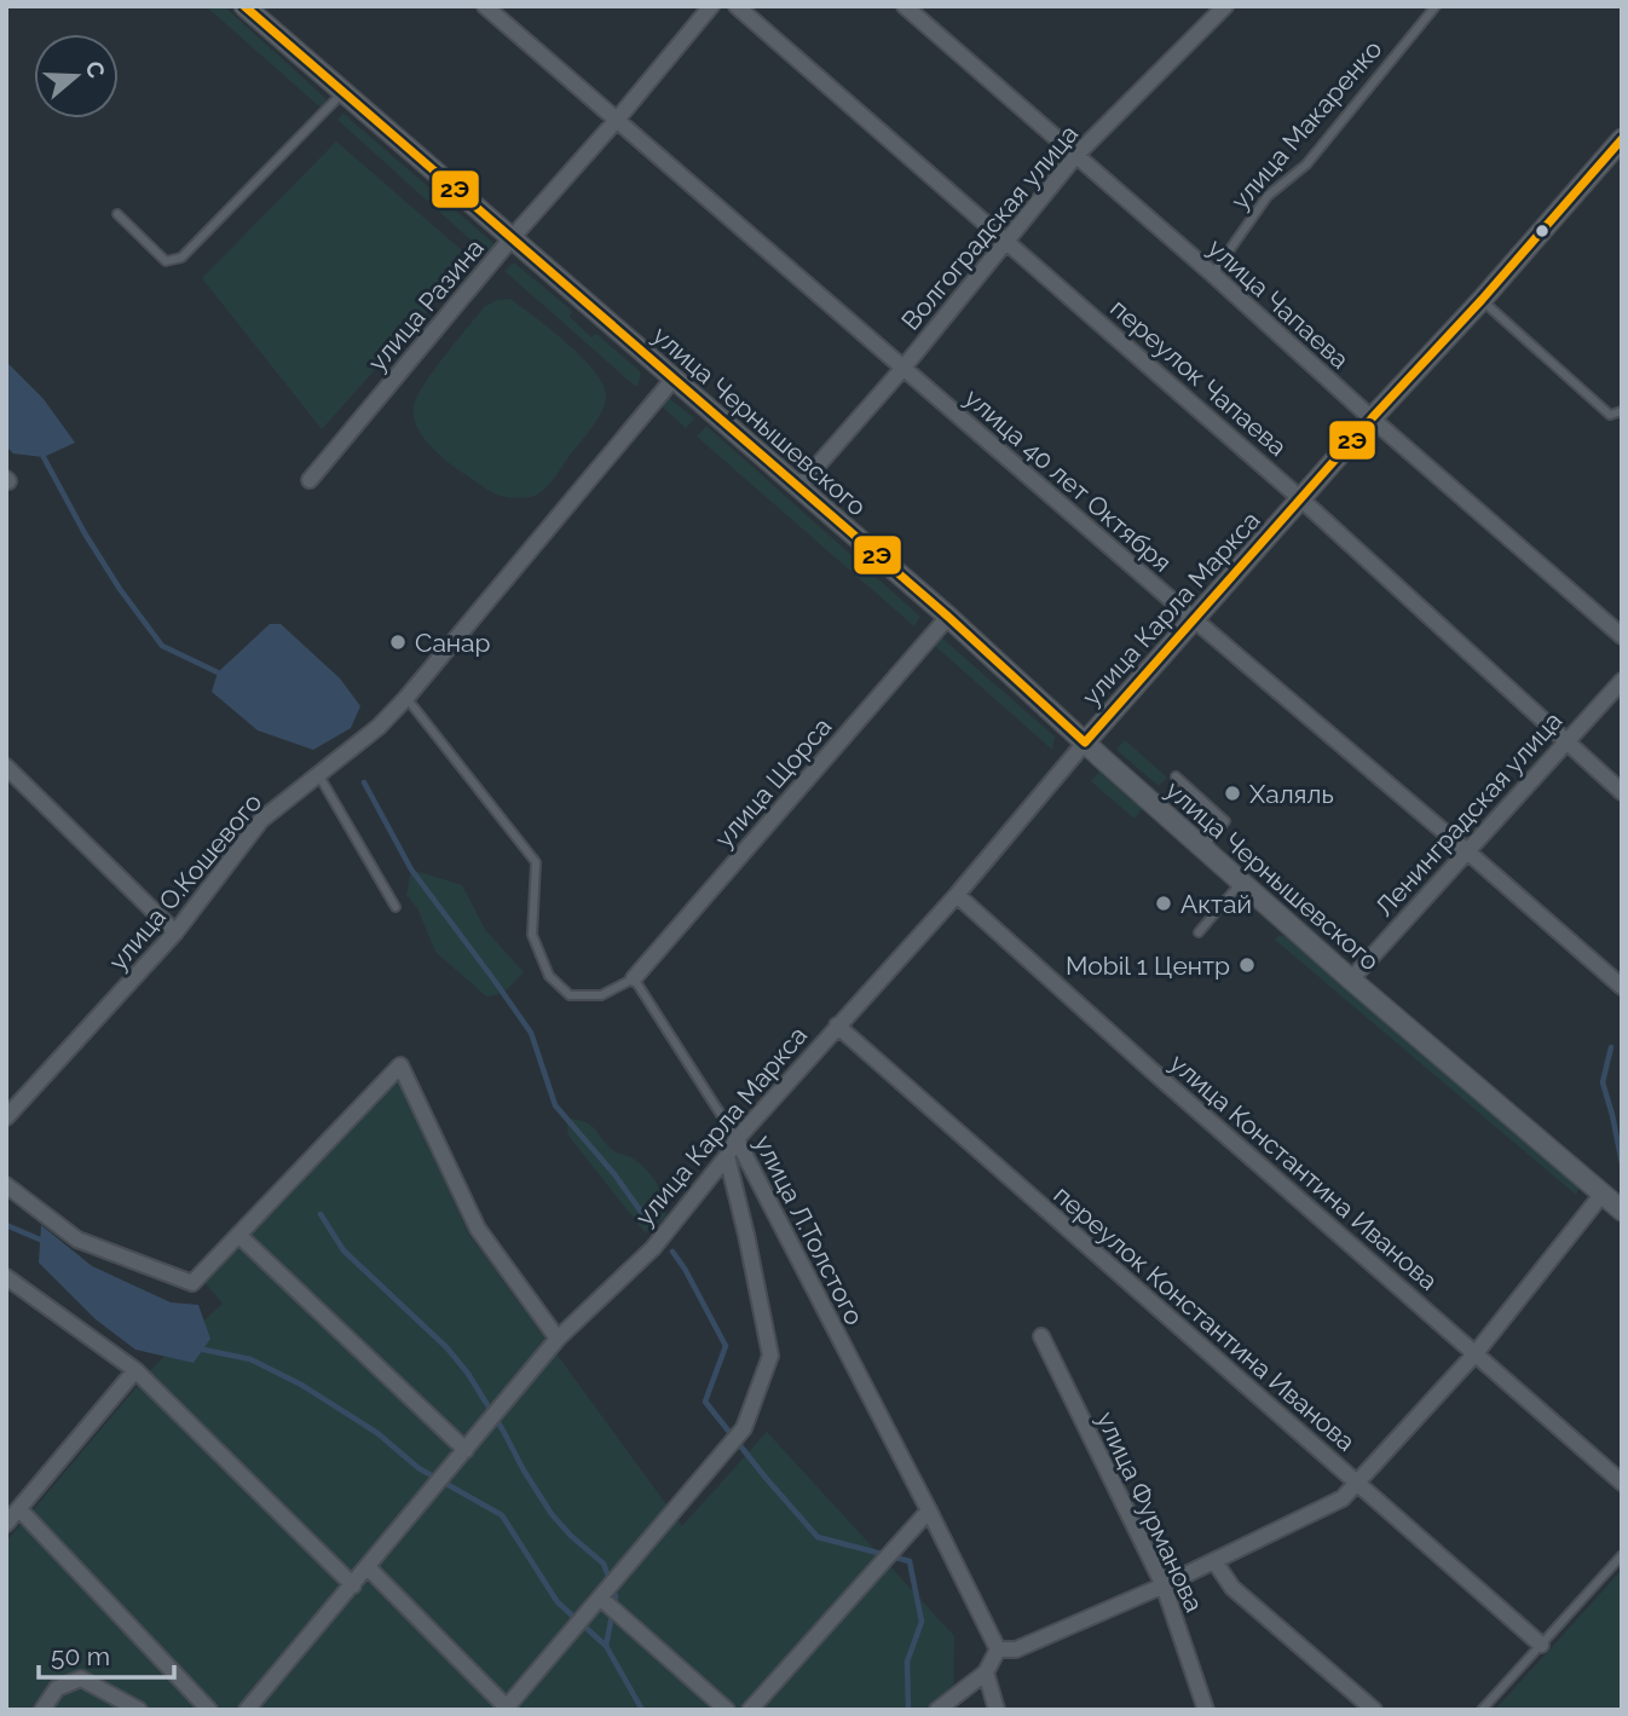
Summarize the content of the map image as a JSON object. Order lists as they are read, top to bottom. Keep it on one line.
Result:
{"streets":{"street":["Волгоградская улица","улица Чапаева","улица Разина","переулок Чапаева","улица Чернышевского","улица 40 лет Октября","улица Карла Маркса","улица Щорса","Ленинградская улица","улица О.Кошевого","улица Константина Иванова","улица Л.Толстого","переулок Константина Иванова","улица Фурманова"],"lane":["улица Макаренко"]},"crossings":[["улица Макаренко","улица Чапаева"],["Волгоградская улица","улица Чапаева"],["Волгоградская улица","переулок Чапаева"],["Волгоградская улица","улица Чернышевского"],["Волгоградская улица","улица 40 лет Октября"],["улица Чапаева","улица Карла Маркса"],["улица Разина","улица Чернышевского"],["улица Разина","улица 40 лет Октября"],["переулок Чапаева","улица Карла Маркса"],["переулок Чапаева","Ленинградская улица"],["улица Чернышевского","улица Карла Маркса"],["улица Чернышевского","улица Щорса"],["улица Чернышевского","Ленинградская улица"],["улица Чернышевского","улица О.Кошевого"],["улица 40 лет Октября","улица Карла Маркса"],["улица 40 лет Октября","Ленинградская улица"],["улица Карла Маркса","улица Константина Иванова"],["улица Карла Маркса","улица Л.Толстого"],["улица Карла Маркса","переулок Константина Иванова"],["улица Щорса","улица Л.Толстого"]],"places":["Санар","Халяль","Актай","Mobil 1 Центр"],"lines":["transit line 2Э"],"scale_bar":"50 m","north":"right"}
